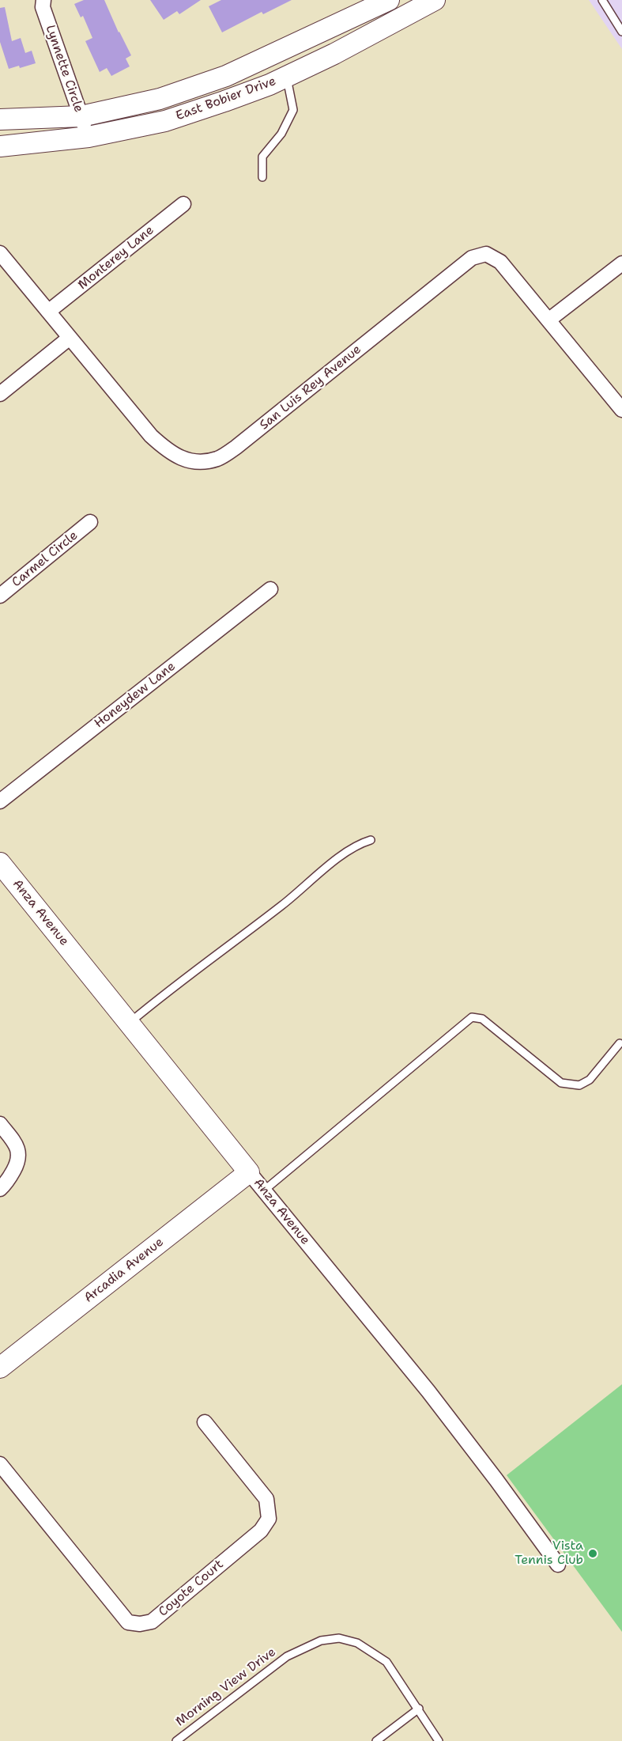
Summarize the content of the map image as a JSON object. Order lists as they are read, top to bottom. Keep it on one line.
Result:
{"streets":{"main road":["East Bobier Drive","Anza Avenue","Arcadia Avenue"],"street":["Lynnette Circle","Monterey Lane","San Luis Rey Avenue","Carmel Circle","Honeydew Lane","Coyote Court"],"lane":["Morning View Drive"]},"crossings":[["Lynnette Circle","East Bobier Drive"],["Monterey Lane","San Luis Rey Avenue"],["Anza Avenue","Arcadia Avenue"]],"places":["Vista Tennis Club"]}
